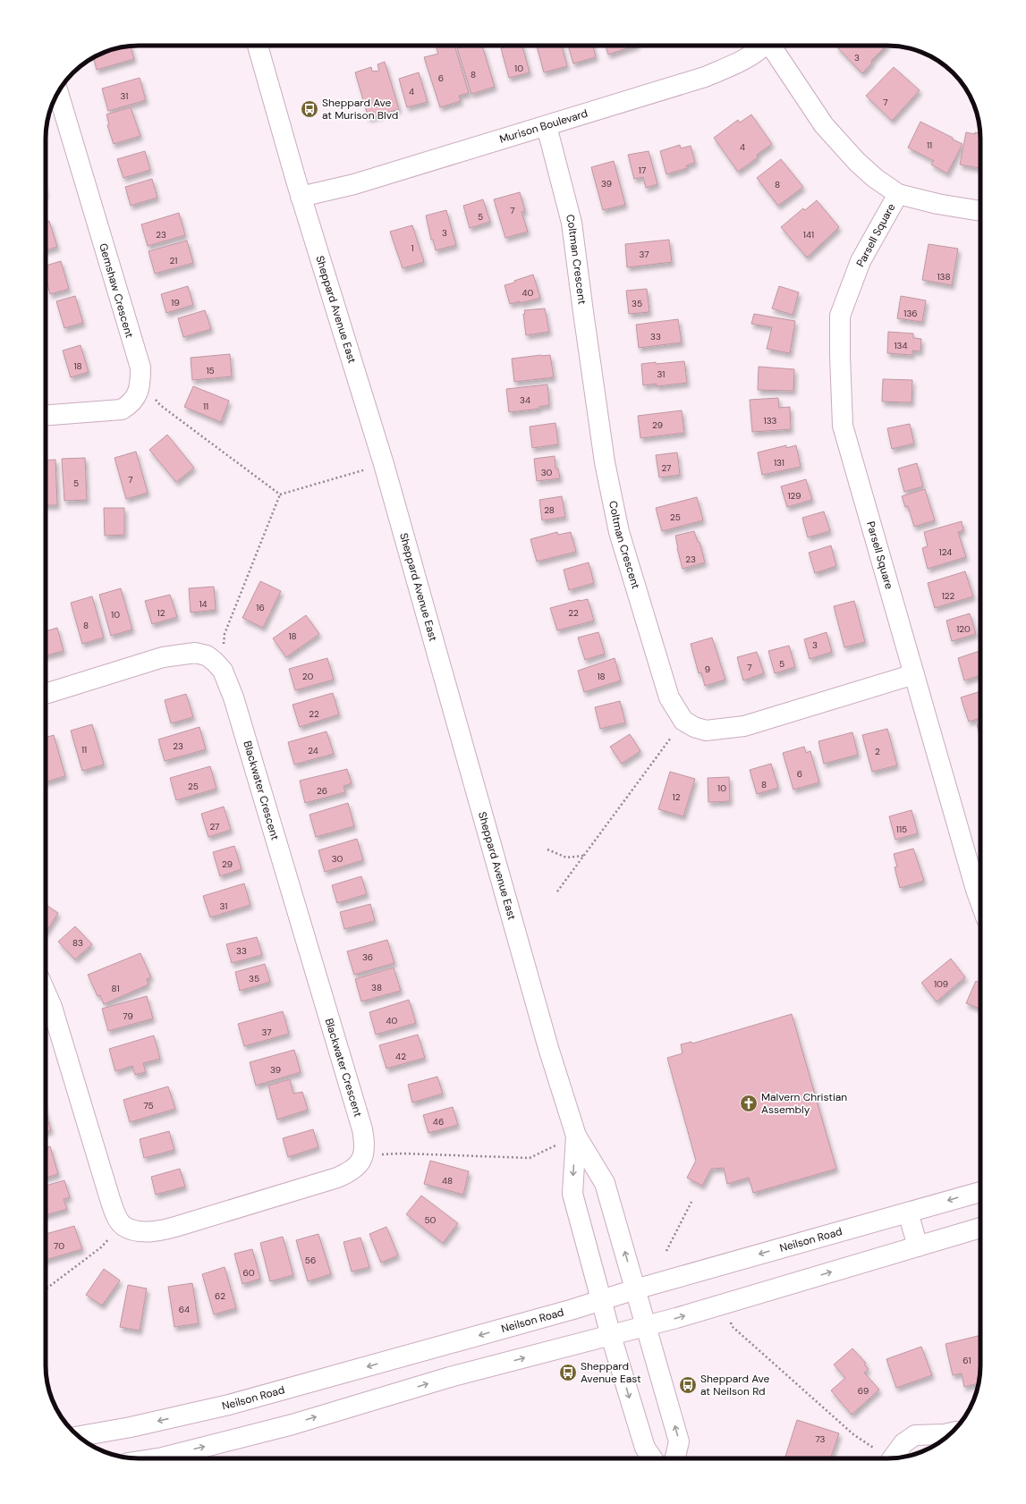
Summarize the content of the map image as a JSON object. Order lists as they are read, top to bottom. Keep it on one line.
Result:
{"streets":{"street":["Murison Boulevard","Parsell Square","Coltman Crescent","Gemshaw Crescent","Sheppard Avenue East","Blackwater Crescent","Neilson Road"]},"crossings":[["Murison Boulevard","Coltman Crescent"],["Murison Boulevard","Sheppard Avenue East"],["Parsell Square","Coltman Crescent"],["Sheppard Avenue East","Neilson Road"]],"places":{"bus stop":["Sheppard Ave at Murison Blvd","Sheppard Avenue East","Sheppard Ave at Neilson Rd"],"church":["Malvern Christian Assembly"]},"house_numbers":["3","10","8","6","4","31","7","11","4","17","39","8","7","5","3","23","141","1","37","21","138","40","19","35","136","33","134","18","15","31","34","11","133","29","131","27","30","7","5","129","28","25","124","23","122","14","16","12","22","10","8","120","18","3","5","7","9","20","18","22","23","11","24","2","6","8","25","10","26","12","27","115","30","29","31","83","33","36","35","109","38","81","79","40","37","42","39","75","46","48","50","70","56","60","62","64","61","69","73"]}
